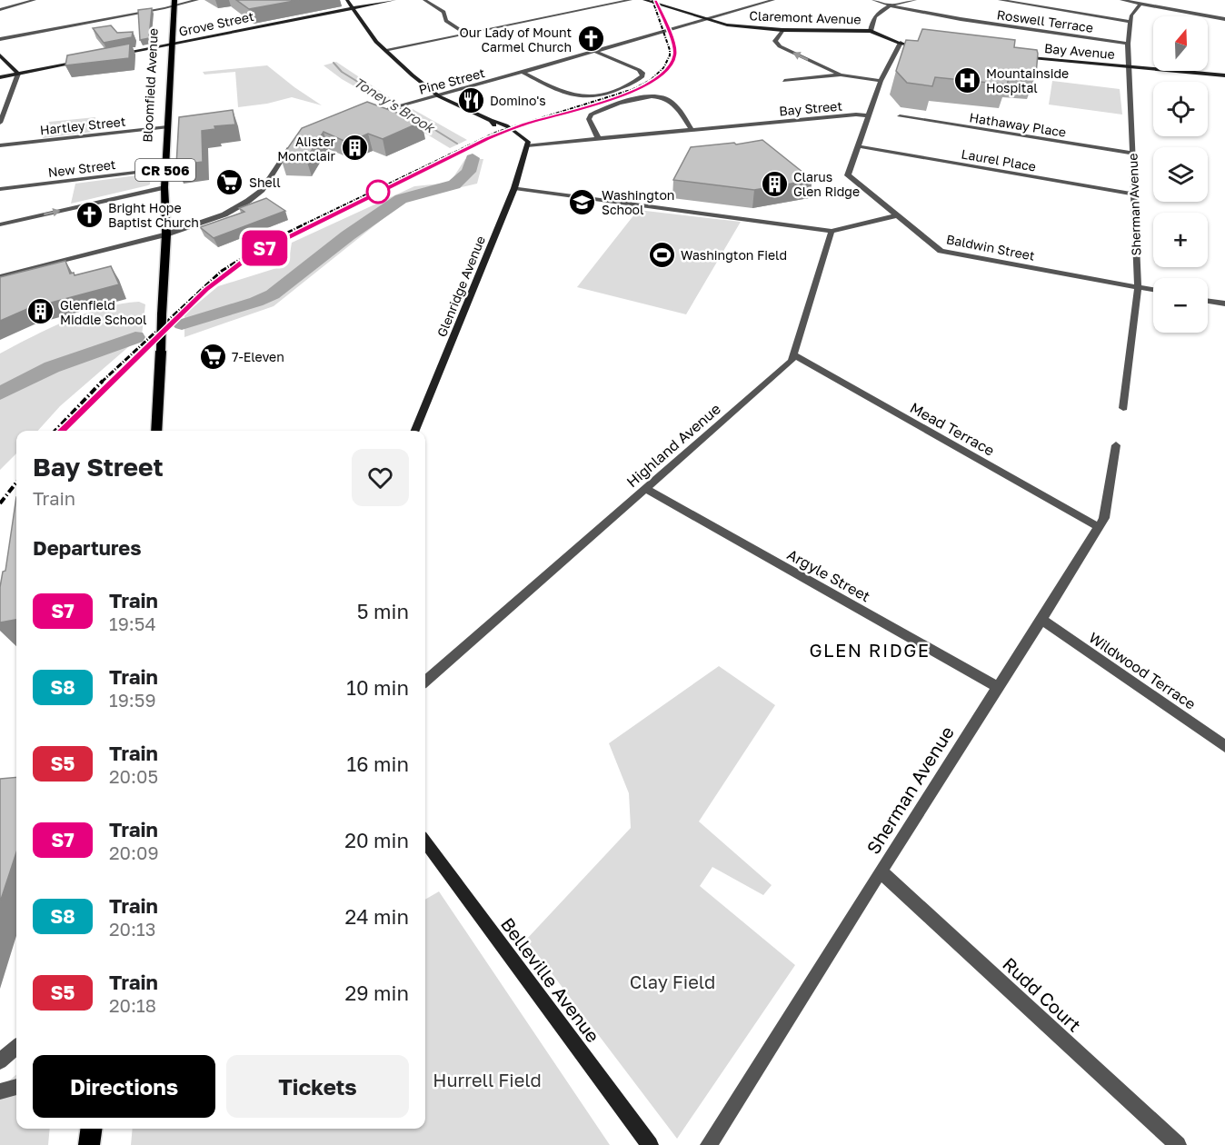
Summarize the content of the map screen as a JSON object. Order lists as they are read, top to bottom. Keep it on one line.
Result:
{"streets":{"main road":["Bloomfield Avenue","CR 506"],"street":["Claremont Avenue","Roswell Terrace","Grove Street","Bay Avenue","Pine Street","Bay Street","Hathaway Place","Hartley Street","Laurel Place","New Street","Sherman Avenue","Baldwin Street","Glenridge Avenue","Mead Terrace","Highland Avenue","Argyle Street","Wildwood Terrace","Belleville Avenue","Rudd Court"]},"crossings":[["Claremont Avenue","Pine Street"],["Roswell Terrace","Sherman Avenue"],["Grove Street","Bloomfield Avenue"],["Bay Avenue","Sherman Avenue"],["Bloomfield Avenue","Hartley Street"],["Bloomfield Avenue","New Street"],["Bay Street","Glenridge Avenue"],["Hathaway Place","Sherman Avenue"],["Laurel Place","Sherman Avenue"],["Laurel Place","Baldwin Street"],["Sherman Avenue","Baldwin Street"],["Sherman Avenue","Mead Terrace"],["Sherman Avenue","Argyle Street"],["Sherman Avenue","Wildwood Terrace"],["Sherman Avenue","Rudd Court"],["Mead Terrace","Highland Avenue"],["Highland Avenue","Argyle Street"]],"districts":["GLEN RIDGE"],"water":["Toney's Brook"],"parks":["Clay Field","Hurrell Field"],"places":{"church":["Our Lady of Mount Carmel Church","Bright Hope Baptist Church"],"hospital":["Mountainside Hospital"],"restaurant":["Domino's"],"building":["Alister Montclair","Clarus Glen Ridge","Glenfield Middle School"],"supermarket":["Shell","7-Eleven"],"school or university":["Washington School"],"sports":["Washington Field"]},"north":"top","page":{"on_map":"S7","map_buttons":["+","−"],"heading":[["Bay Street","Train"],"Departures"],"list":[{"mark":"S7","name":"Train","note":"19:54","value":"5 min"},{"mark":"S8","name":"Train","note":"19:59","value":"10 min"},{"mark":"S5","name":"Train","note":"20:05","value":"16 min"},{"mark":"S7","name":"Train","note":"20:09","value":"20 min"},{"mark":"S8","name":"Train","note":"20:13","value":"24 min"},{"mark":"S5","name":"Train","note":"20:18","value":"29 min"}],"buttons":["Directions","Tickets"]}}
